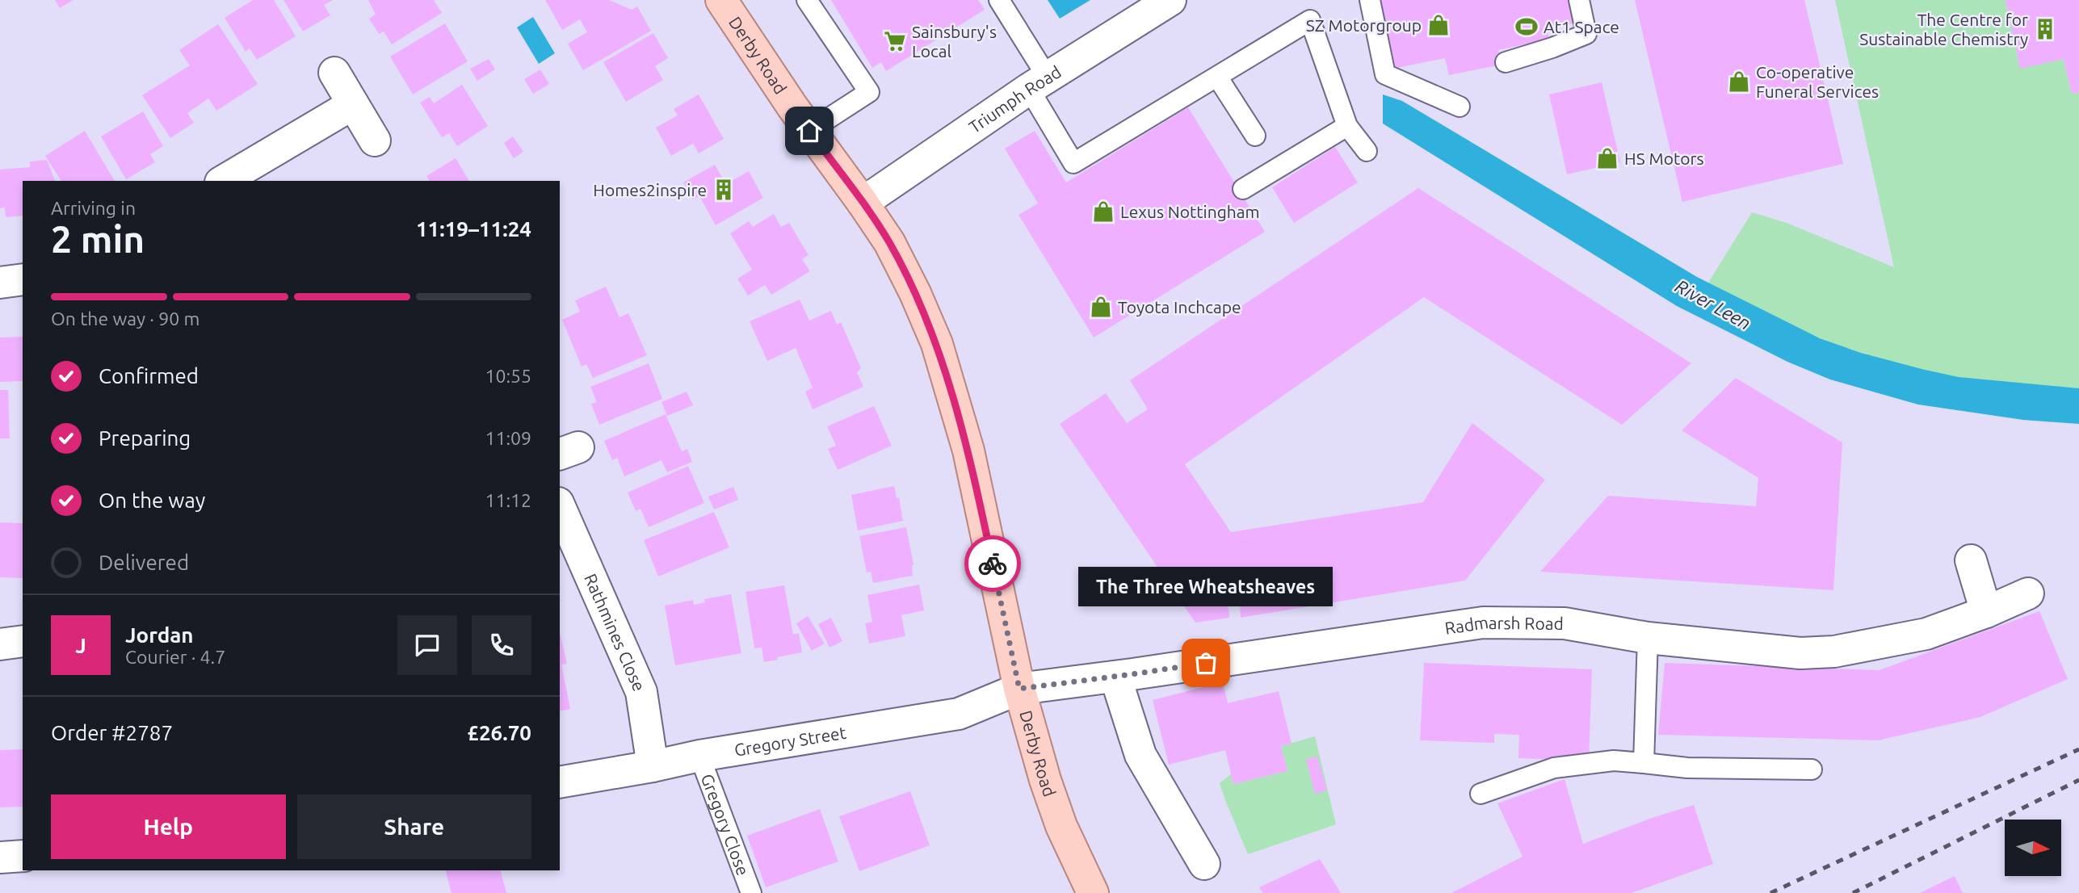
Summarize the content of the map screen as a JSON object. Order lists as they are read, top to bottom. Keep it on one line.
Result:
{"streets":{"main road":["Derby Road"],"street":["Triumph Road","Radmarsh Road","Rathmines Close","Gregory Street"],"lane":["Gregory Close"]},"crossings":[["Derby Road","Triumph Road"],["Derby Road","Radmarsh Road"],["Derby Road","Gregory Street"],["Radmarsh Road","Gregory Street"],["Rathmines Close","Gregory Street"],["Gregory Street","Gregory Close"]],"water":["River Leen"],"places":{"shop":["SZ Motorgroup","Co-operative Funeral Services","HS Motors","Lexus Nottingham","Toyota Inchcape"],"sports":["At1 Space"],"building":["The Centre for Sustainable Chemistry","Homes2inspire"],"supermarket":["Sainsbury's Local"],"other":["The Three Wheatsheaves"]},"north":"right","page":{"heading":["2 min","Arriving in","11:19–11:24"],"panel":["Jordan","Courier · 4.7","Order #2787","£26.70"],"bar":"On the way · 90 m","list":[["Confirmed","10:55"],["Preparing","11:09"],["On the way","11:12"],"Delivered"],"bubble":"The Three Wheatsheaves","round":"J","buttons":["Help","Share"]}}
